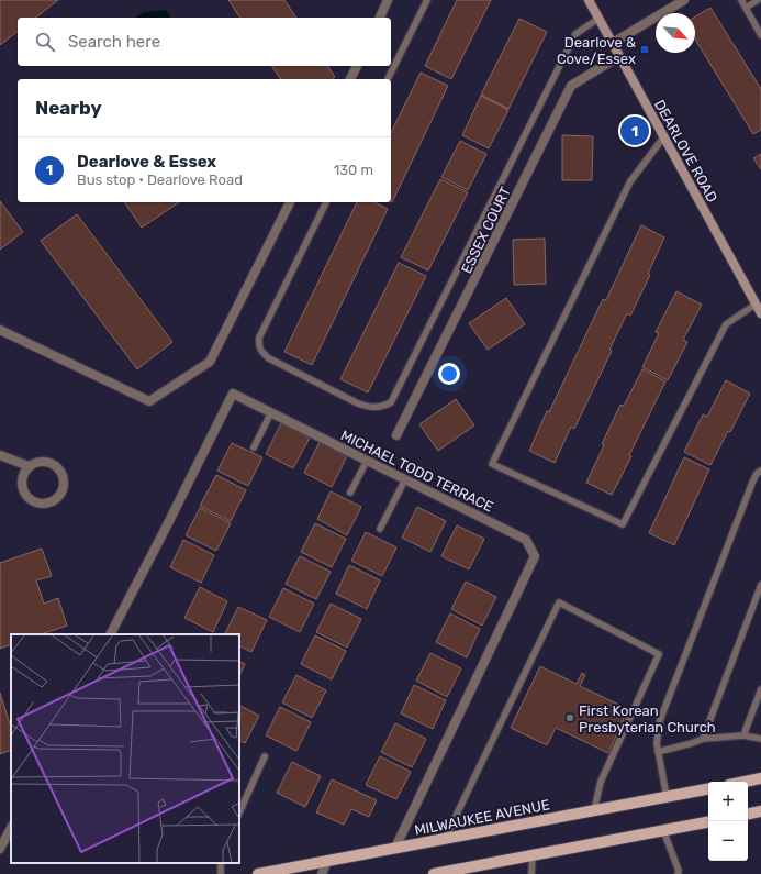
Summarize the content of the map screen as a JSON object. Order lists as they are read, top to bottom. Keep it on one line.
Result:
{"streets":{"main road":["DEARLOVE ROAD","MILWAUKEE AVENUE"],"street":["ESSEX COURT","MICHAEL TODD TERRACE"]},"crossings":[["DEARLOVE ROAD","ESSEX COURT"],["MICHAEL TODD TERRACE","MILWAUKEE AVENUE"]],"places":{"transit":["Dearlove & Cove/Essex"],"other":["First Korean Presbyterian Church"]},"north":"bottom right","page":{"search":"Search here","heading":"Nearby","pins":"1","list":[{"mark":"1","name":"Dearlove & Essex","note":"Bus stop · Dearlove Road","value":"130 m"}],"map_buttons":["+","−"]}}
